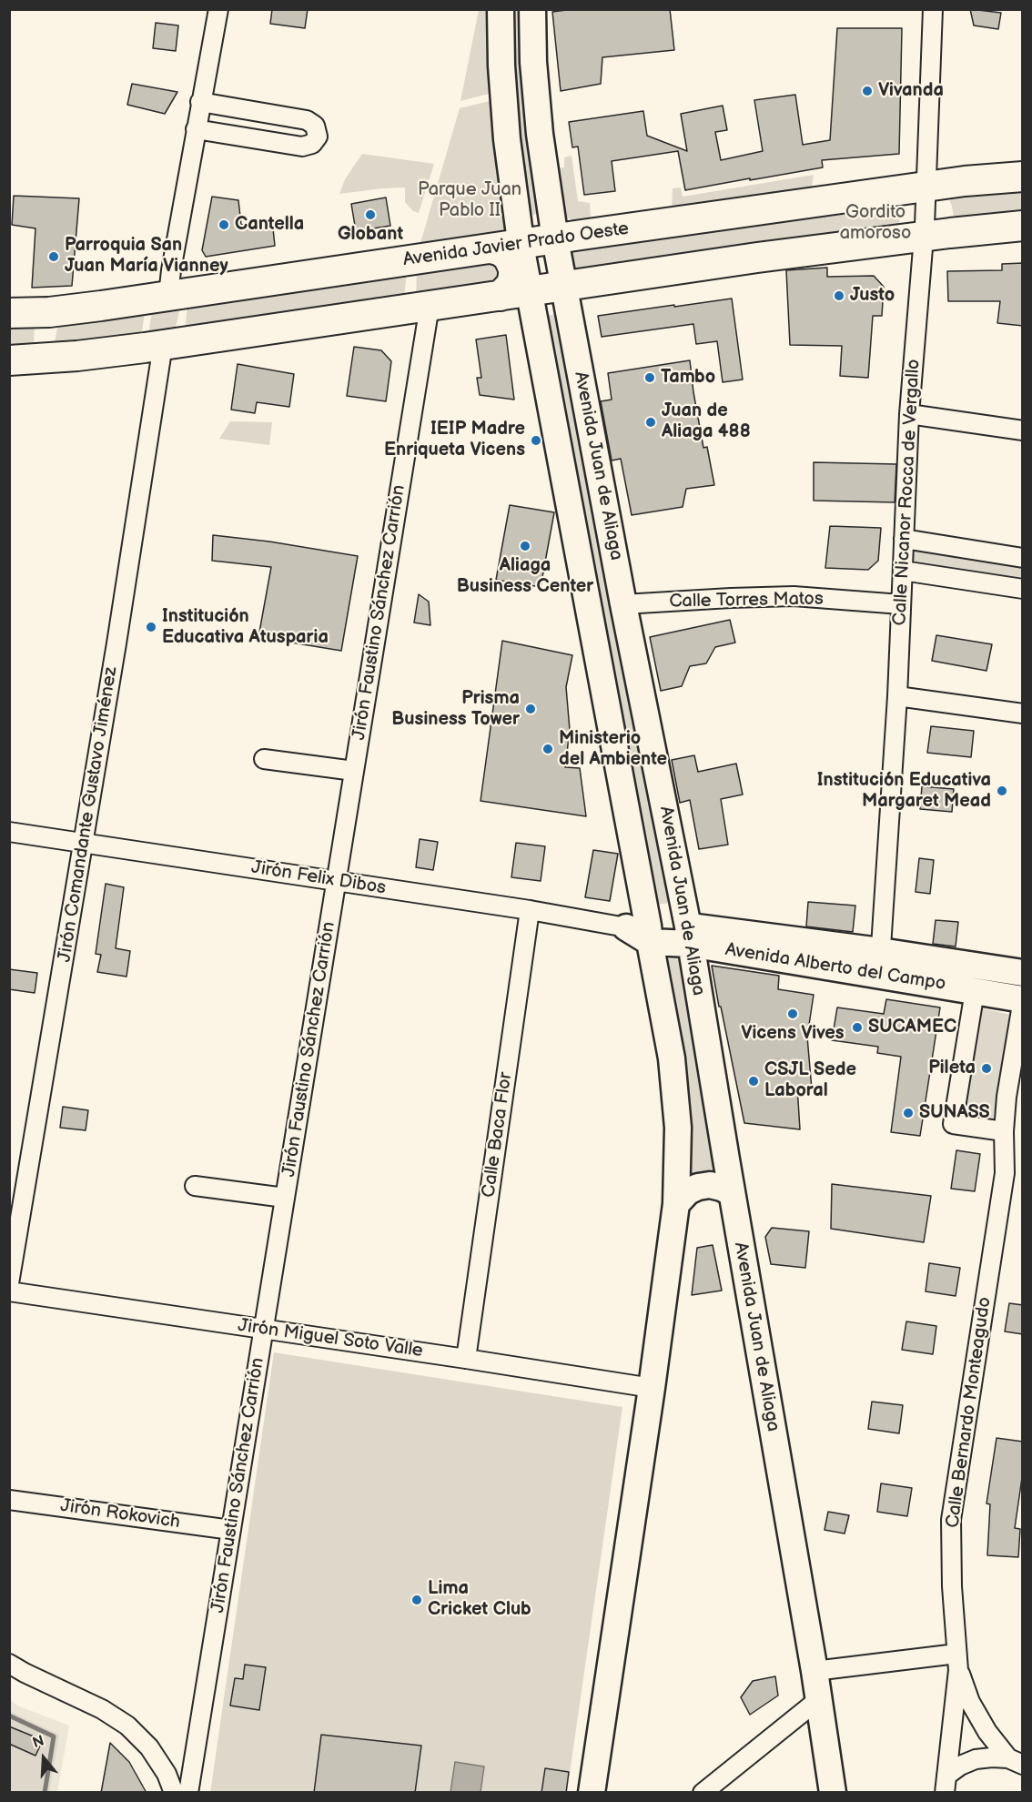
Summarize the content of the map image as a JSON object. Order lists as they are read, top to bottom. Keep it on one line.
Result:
{"streets":{"main road":["Avenida Javier Prado Oeste","Avenida Juan de Aliaga","Avenida Alberto del Campo"],"street":["Calle Nicanor Rocca de Vergallo","Calle Torres Matos","Jirón Faustino Sánchez Carrión","Jirón Comandante Gustavo Jiménez","Jirón Felix Dibos","Calle Baca Flor","Jirón Miguel Soto Valle","Calle Bernardo Monteagudo","Jirón Rokovich"]},"crossings":[["Avenida Javier Prado Oeste","Avenida Juan de Aliaga"],["Avenida Javier Prado Oeste","Calle Nicanor Rocca de Vergallo"],["Avenida Juan de Aliaga","Calle Torres Matos"],["Avenida Juan de Aliaga","Jirón Felix Dibos"],["Avenida Juan de Aliaga","Avenida Alberto del Campo"],["Avenida Juan de Aliaga","Jirón Miguel Soto Valle"],["Calle Nicanor Rocca de Vergallo","Calle Torres Matos"],["Calle Nicanor Rocca de Vergallo","Avenida Alberto del Campo"],["Jirón Faustino Sánchez Carrión","Jirón Felix Dibos"],["Jirón Faustino Sánchez Carrión","Jirón Miguel Soto Valle"],["Jirón Faustino Sánchez Carrión","Jirón Rokovich"],["Jirón Comandante Gustavo Jiménez","Jirón Felix Dibos"],["Jirón Felix Dibos","Avenida Alberto del Campo"],["Jirón Felix Dibos","Calle Baca Flor"],["Avenida Alberto del Campo","Calle Bernardo Monteagudo"],["Calle Baca Flor","Jirón Miguel Soto Valle"]],"parks":["Parque Juan Pablo II","Gordito amoroso"],"places":["Vivanda","Globant","Cantella","Parroquia San Juan María Vianney","Justo","Tambo","Juan de Aliaga 488","IEIP Madre Enriqueta Vicens","Aliaga Business Center","Institución Educativa Atusparia","Prisma Business Tower","Ministerio del Ambiente","Institución Educativa Margaret Mead","Vicens Vives","SUCAMEC","Pileta","CSJL Sede Laboral","SUNASS","Lima Cricket Club"],"north":"top"}
